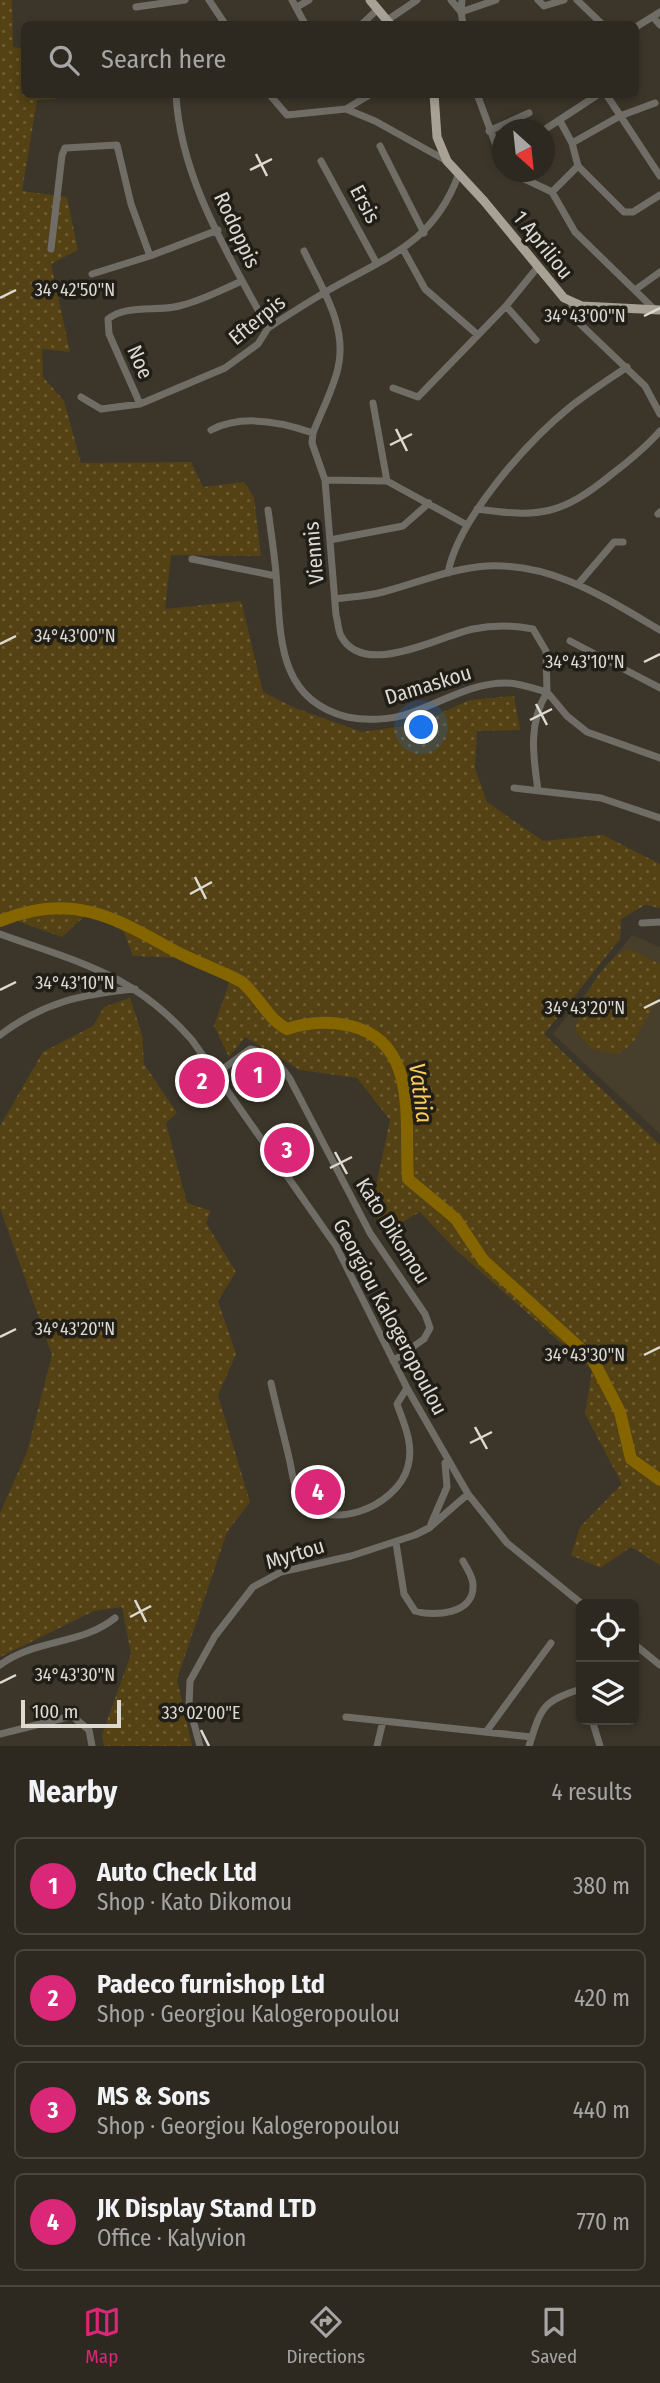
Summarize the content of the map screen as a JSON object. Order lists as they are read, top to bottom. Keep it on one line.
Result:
{"streets":{"main road":["1 Apriliou"],"street":["Ersis","Rodoppis","Efterpis","Noe","Viennis","Damaskou","Kato Dikomou","Georgiou Kalogeropoulou","Myrtou"]},"crossings":[["Ersis","Efterpis"],["Rodoppis","Efterpis"],["Rodoppis","Noe"],["1 Apriliou","Efterpis"],["Efterpis","Noe"],["Viennis","Damaskou"],["Kato Dikomou","Georgiou Kalogeropoulou"],["Georgiou Kalogeropoulou","Myrtou"]],"water":["Vathia"],"scale_bar":"100 m","north":"bottom right","page":{"search":"Search here","pins":["1","2","3","4"],"scale":"100 m","heading":["Nearby","4 results"],"list":[{"mark":"1","name":"Auto Check Ltd","note":"Shop · Kato Dikomou","value":"380 m"},{"mark":"2","name":"Padeco furnishop Ltd","note":"Shop · Georgiou Kalogeropoulou","value":"420 m"},{"mark":"3","name":"MS & Sons","note":"Shop · Georgiou Kalogeropoulou","value":"440 m"},{"mark":"4","name":"JK Display Stand LTD","note":"Office · Kalyvion","value":"770 m"}],"nav":["Map","Directions","Saved"]},"coordinates":["34°42'50\"N","34°43'00\"N","34°43'10\"N","34°43'20\"N","34°43'30\"N","33°02'00\"E"]}
